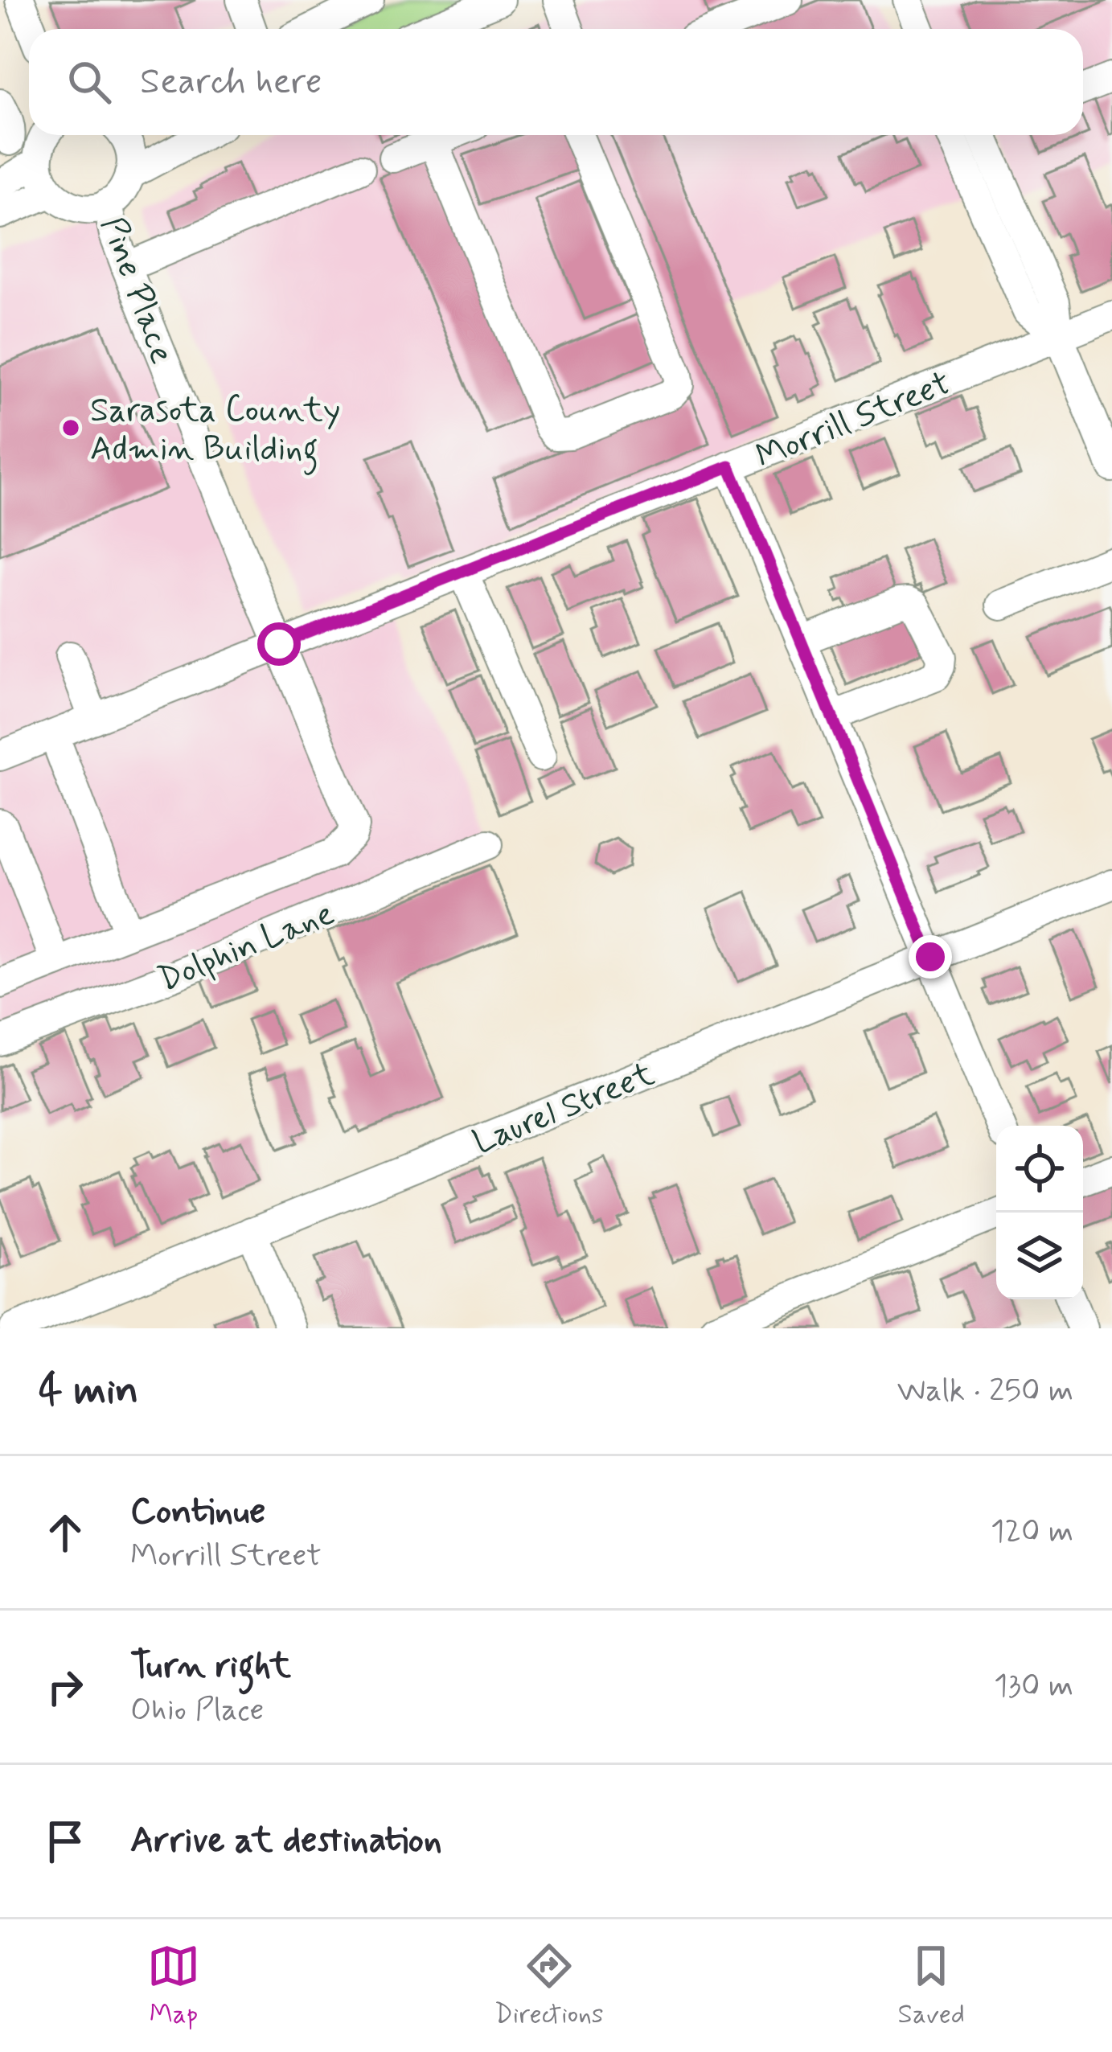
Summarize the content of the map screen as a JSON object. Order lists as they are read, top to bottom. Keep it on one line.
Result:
{"streets":{"street":["Pine Place","Morrill Street","Dolphin Lane","Laurel Street"]},"crossings":[["Pine Place","Morrill Street"]],"places":["Sarasota County Admin Building"],"page":{"search":"Search here","heading":["4 min","Walk · 250 m"],"list":[["Continue","Morrill Street","120 m"],["Turn right","Ohio Place","130 m"],"Arrive at destination"],"nav":["Map","Directions","Saved"]}}
